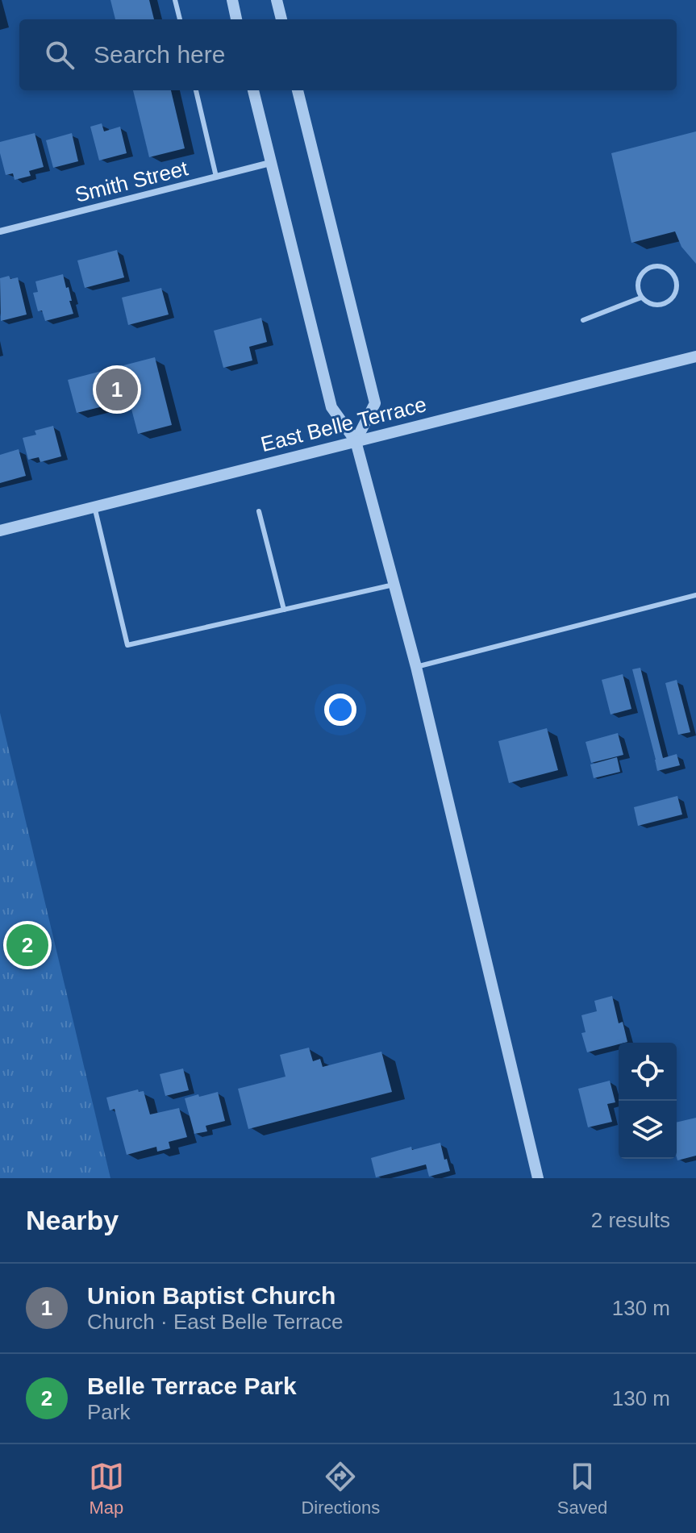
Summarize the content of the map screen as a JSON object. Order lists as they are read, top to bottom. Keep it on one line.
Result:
{"streets":{"street":["Smith Street","East Belle Terrace"]},"page":{"search":"Search here","pins":["1","2"],"heading":["Nearby","2 results"],"list":[{"mark":"1","name":"Union Baptist Church","note":"Church · East Belle Terrace","value":"130 m"},{"mark":"2","name":"Belle Terrace Park","note":"Park","value":"130 m"}],"nav":["Map","Directions","Saved"]}}
